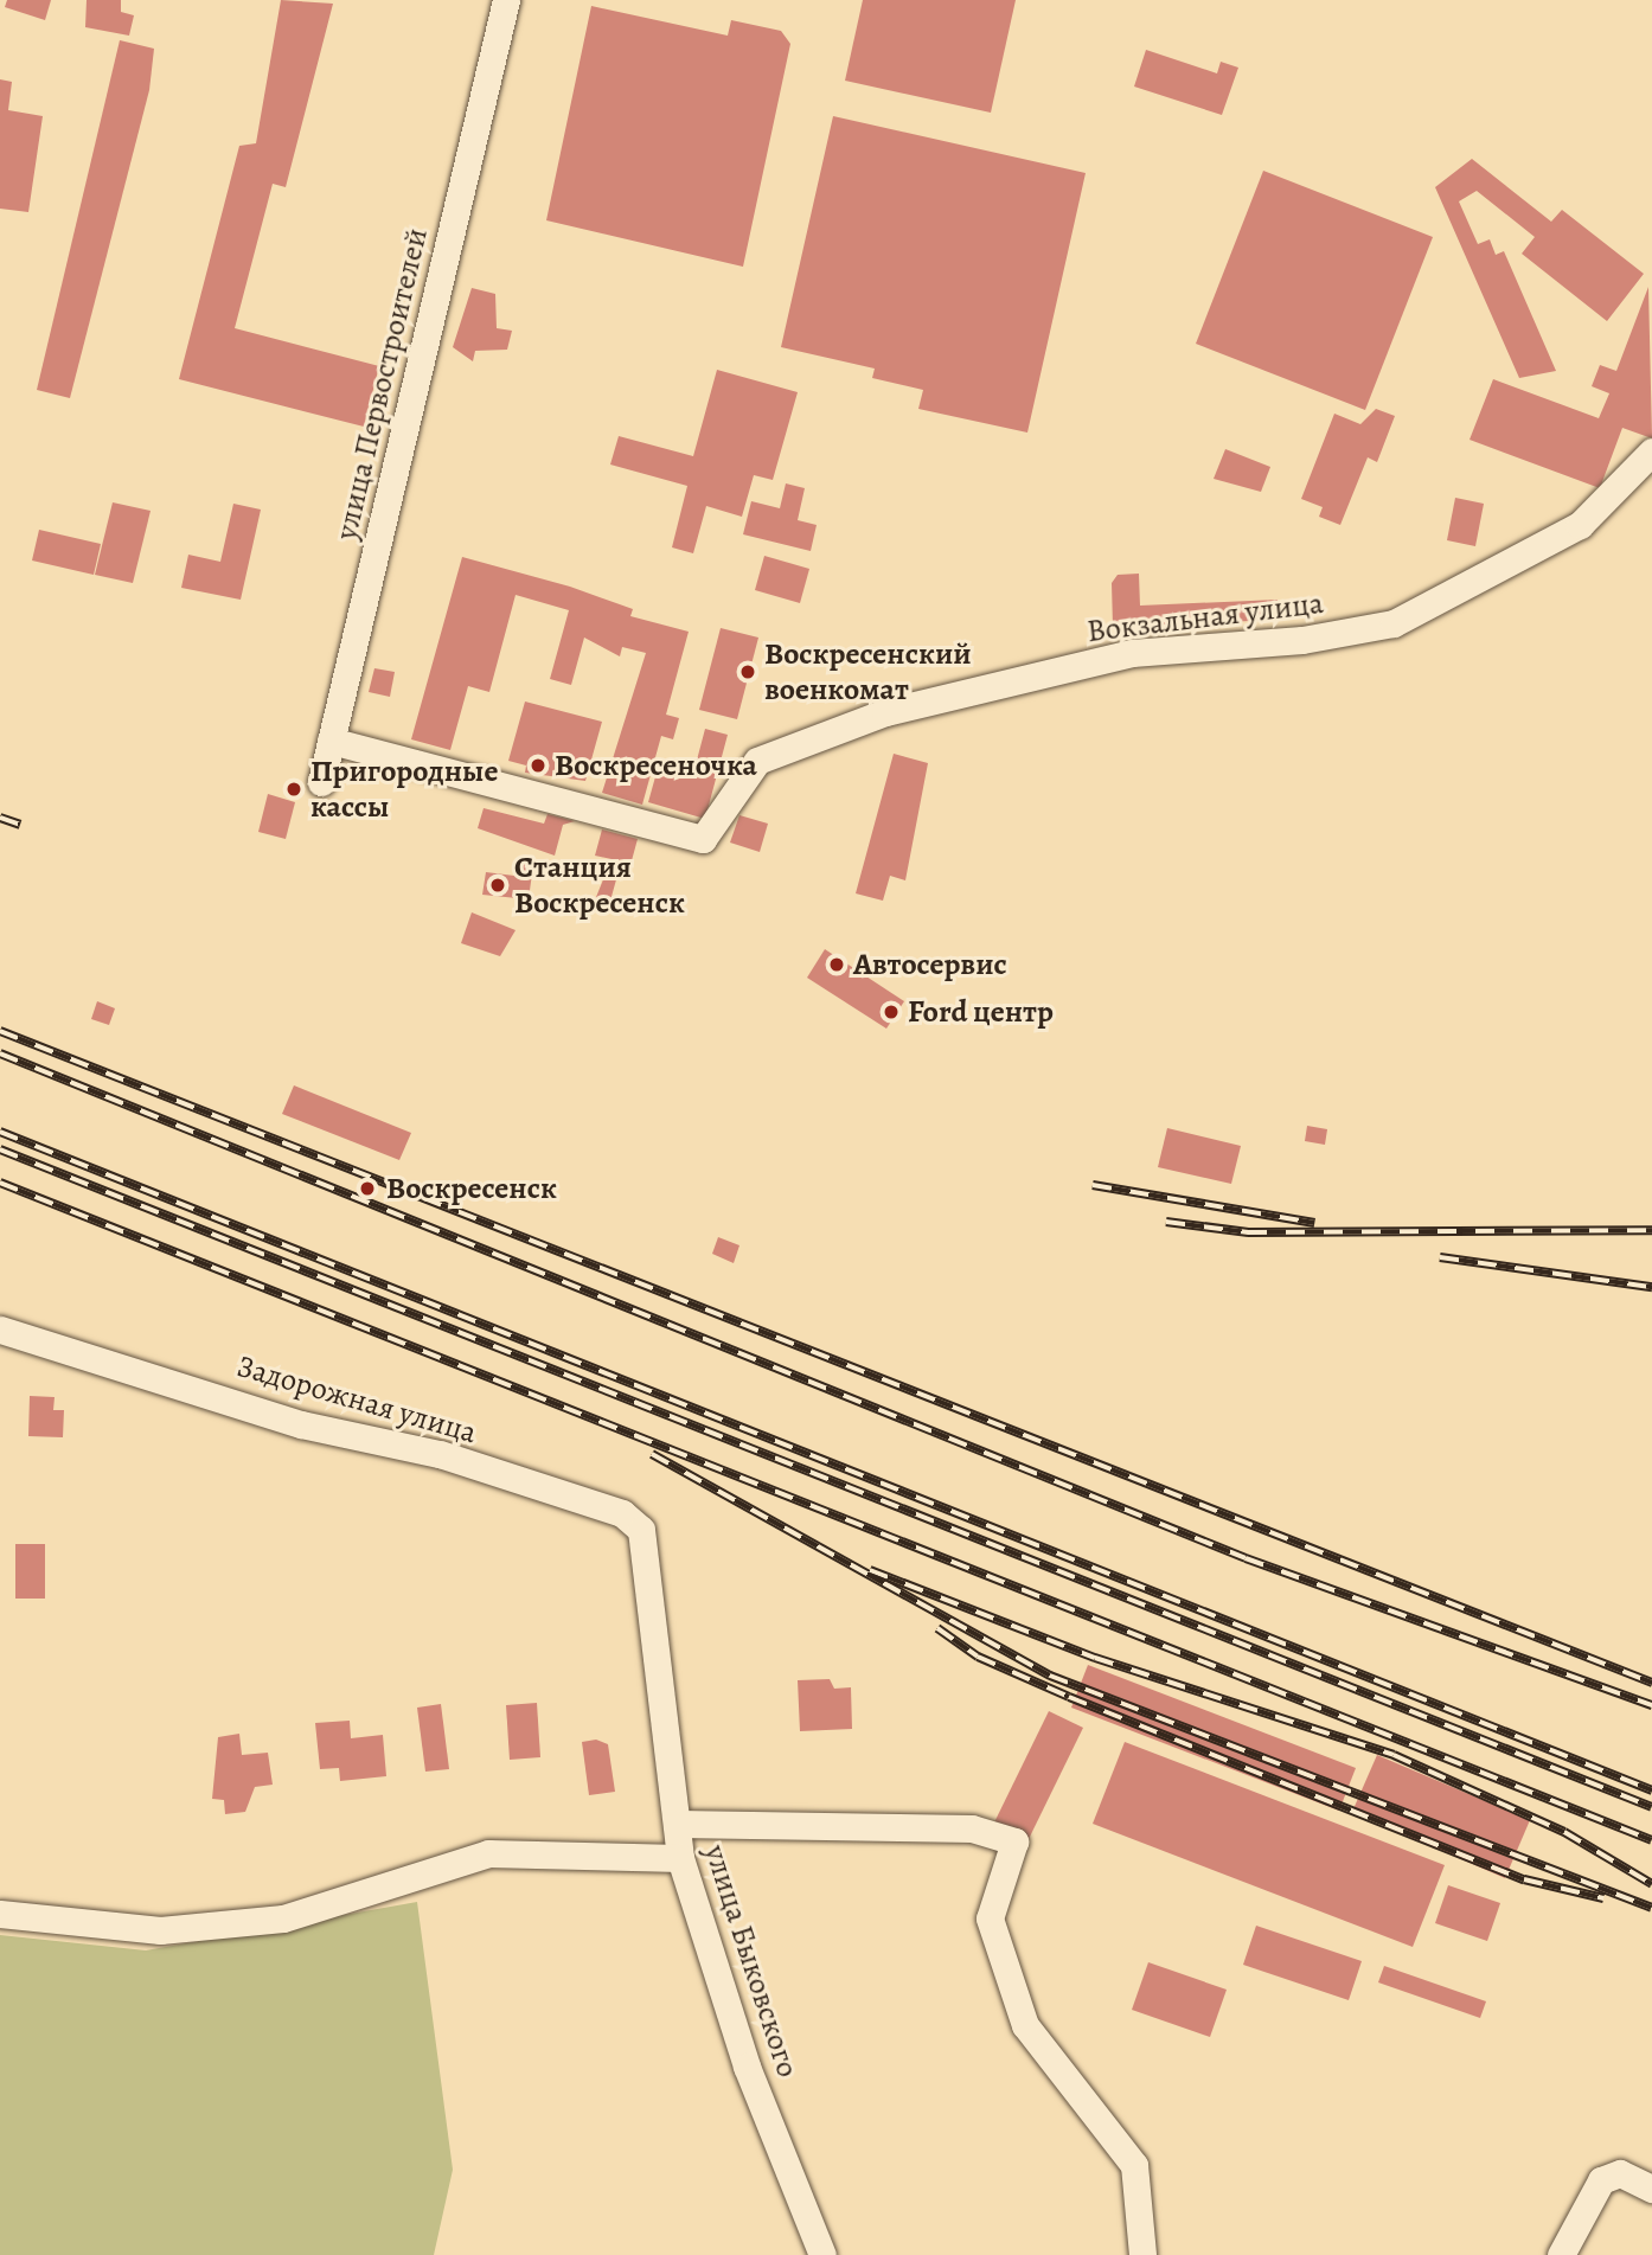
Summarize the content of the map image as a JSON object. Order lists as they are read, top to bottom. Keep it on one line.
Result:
{"streets":{"street":["улица Первостроителей","Вокзальная улица","Задорожная улица","улица Быковского"]},"crossings":[["улица Первостроителей","Вокзальная улица"],["Задорожная улица","улица Быковского"]],"places":["Воскресенский военкомат","Воскресеночка","Пригородные кассы","Станция Воскресенск","Автосервис","Ford центр","Воскресенск"]}
